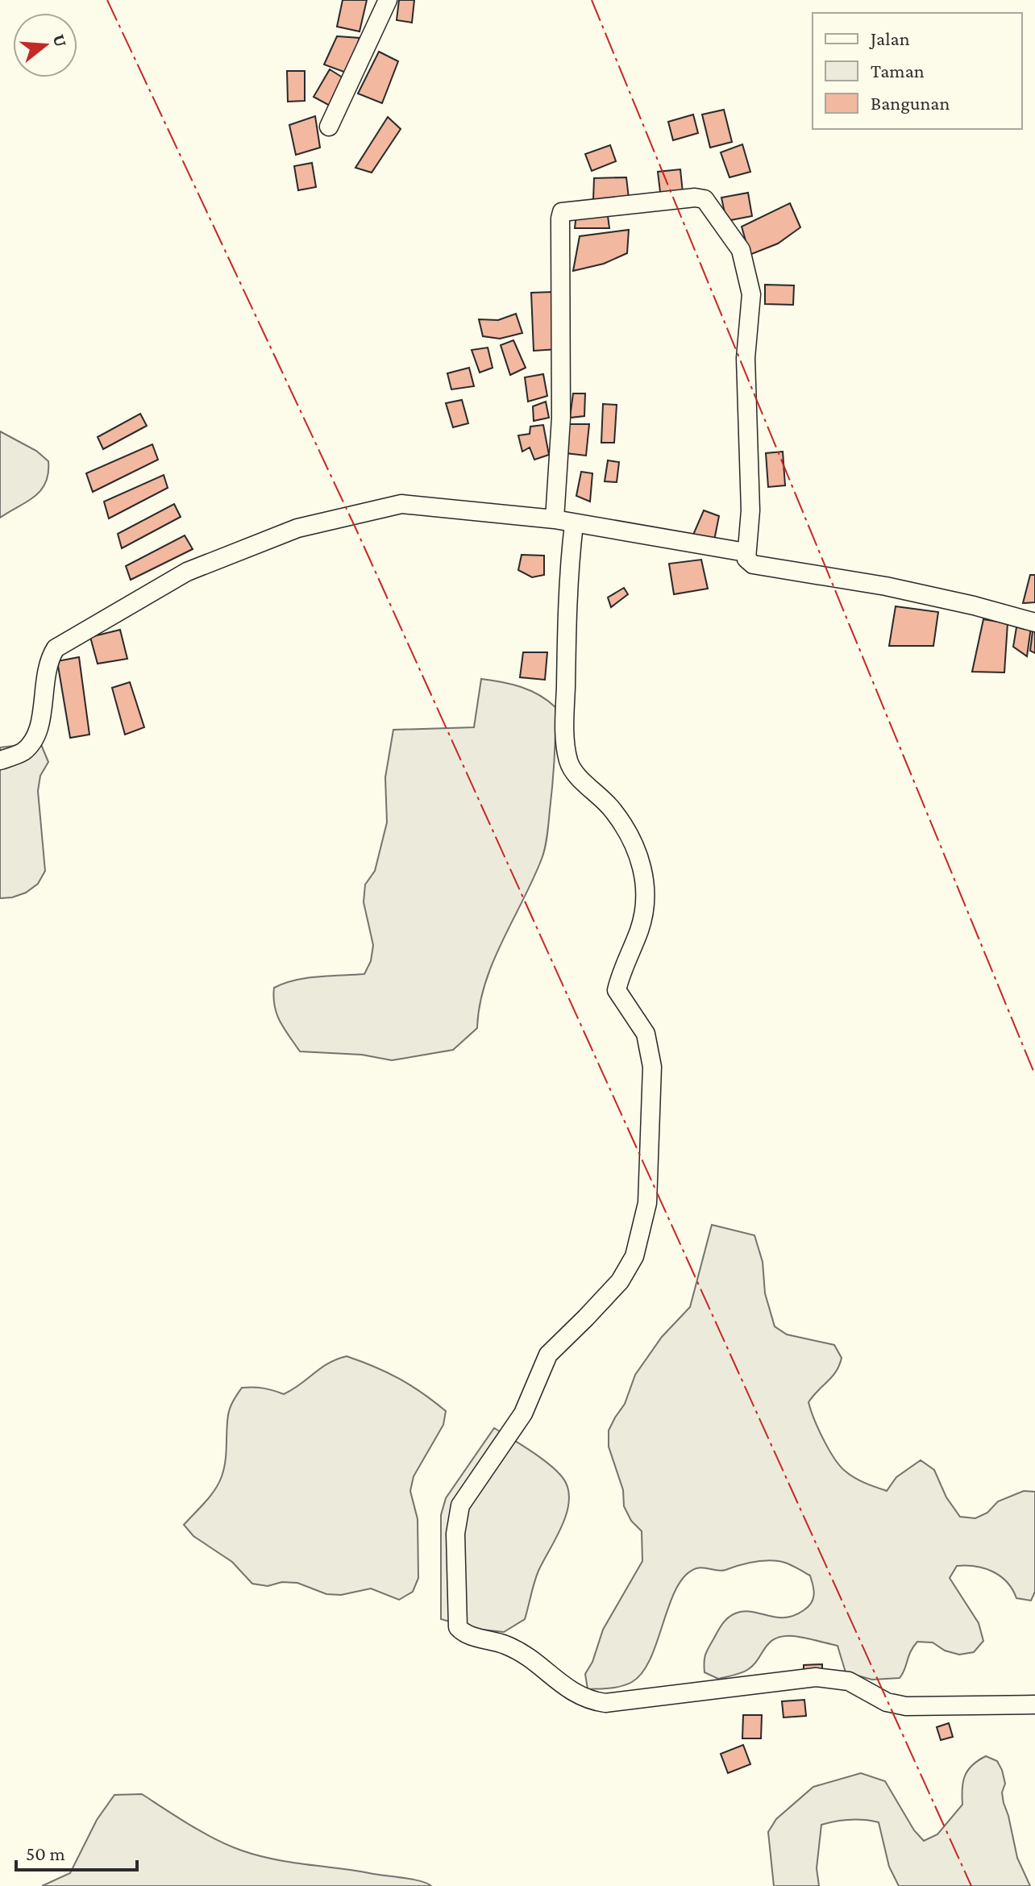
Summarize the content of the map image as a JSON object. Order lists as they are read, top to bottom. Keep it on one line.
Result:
{"legend":["Jalan","Taman","Bangunan"],"scale_bar":"50 m","north":"right"}
